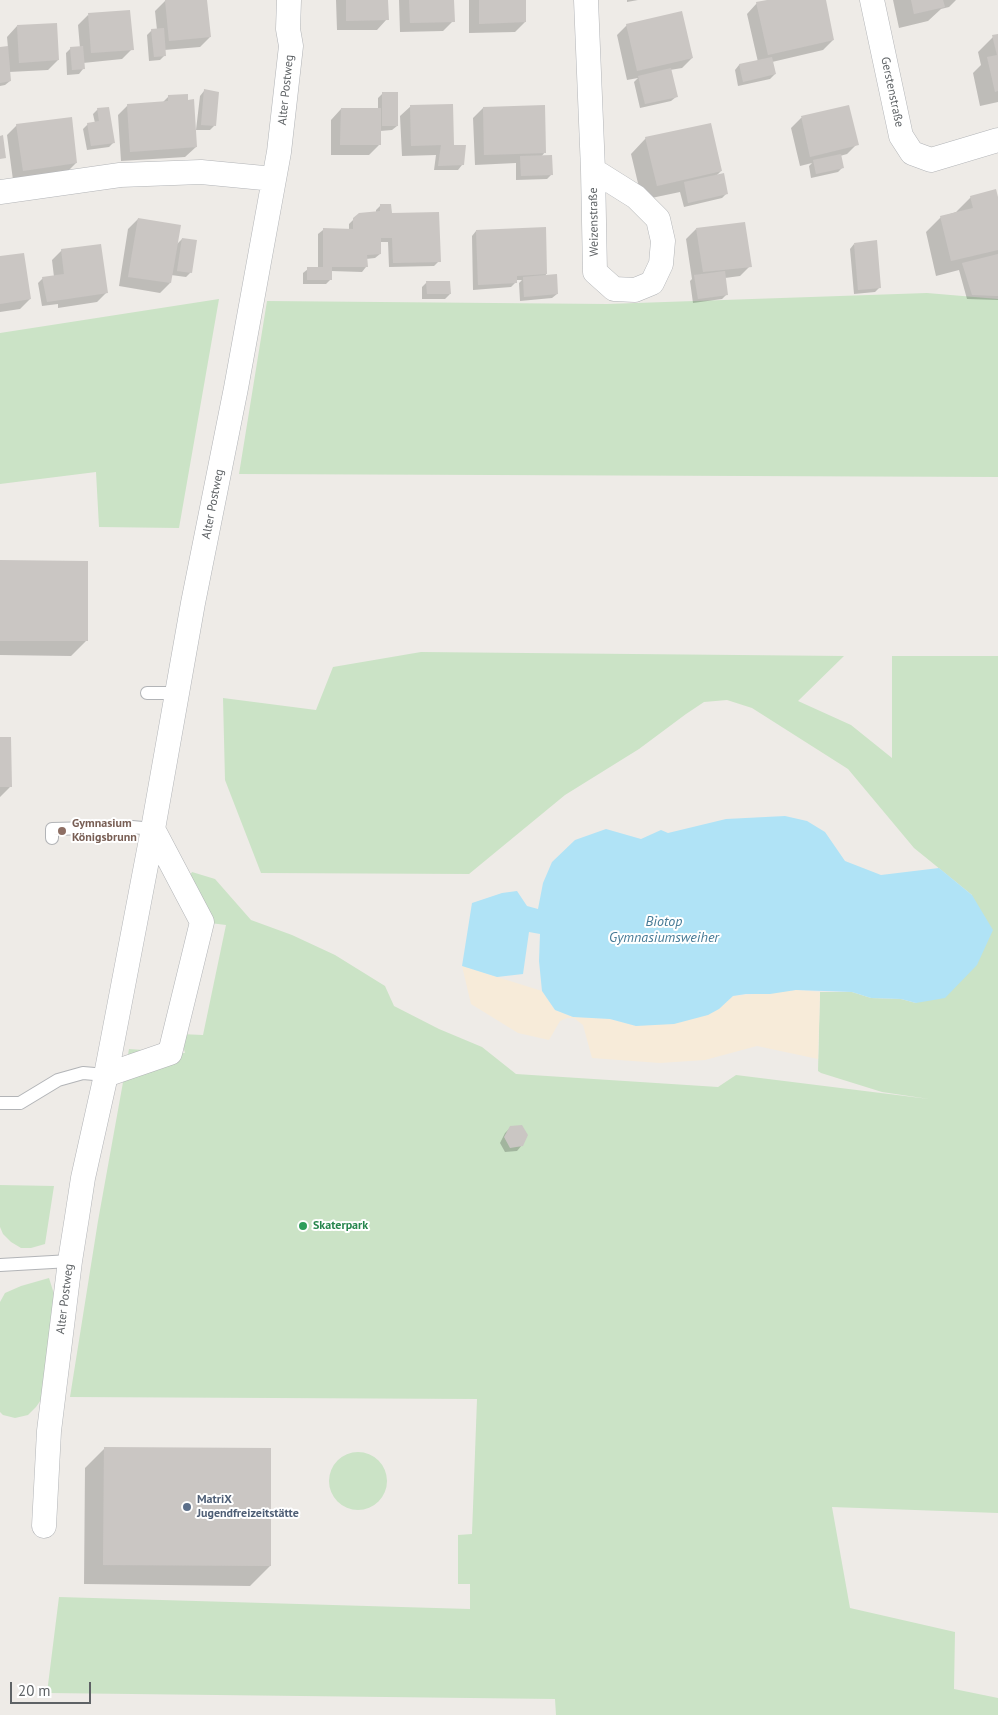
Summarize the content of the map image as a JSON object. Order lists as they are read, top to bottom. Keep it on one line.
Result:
{"streets":{"street":["Alter Postweg","Gerstenstraße","Weizenstraße"]},"water":["Biotop Gymnasiumsweiher"],"places":["Gymnasium Königsbrunn","Skaterpark","MatriX Jugendfreizeitstätte"],"scale_bar":"20 m"}
